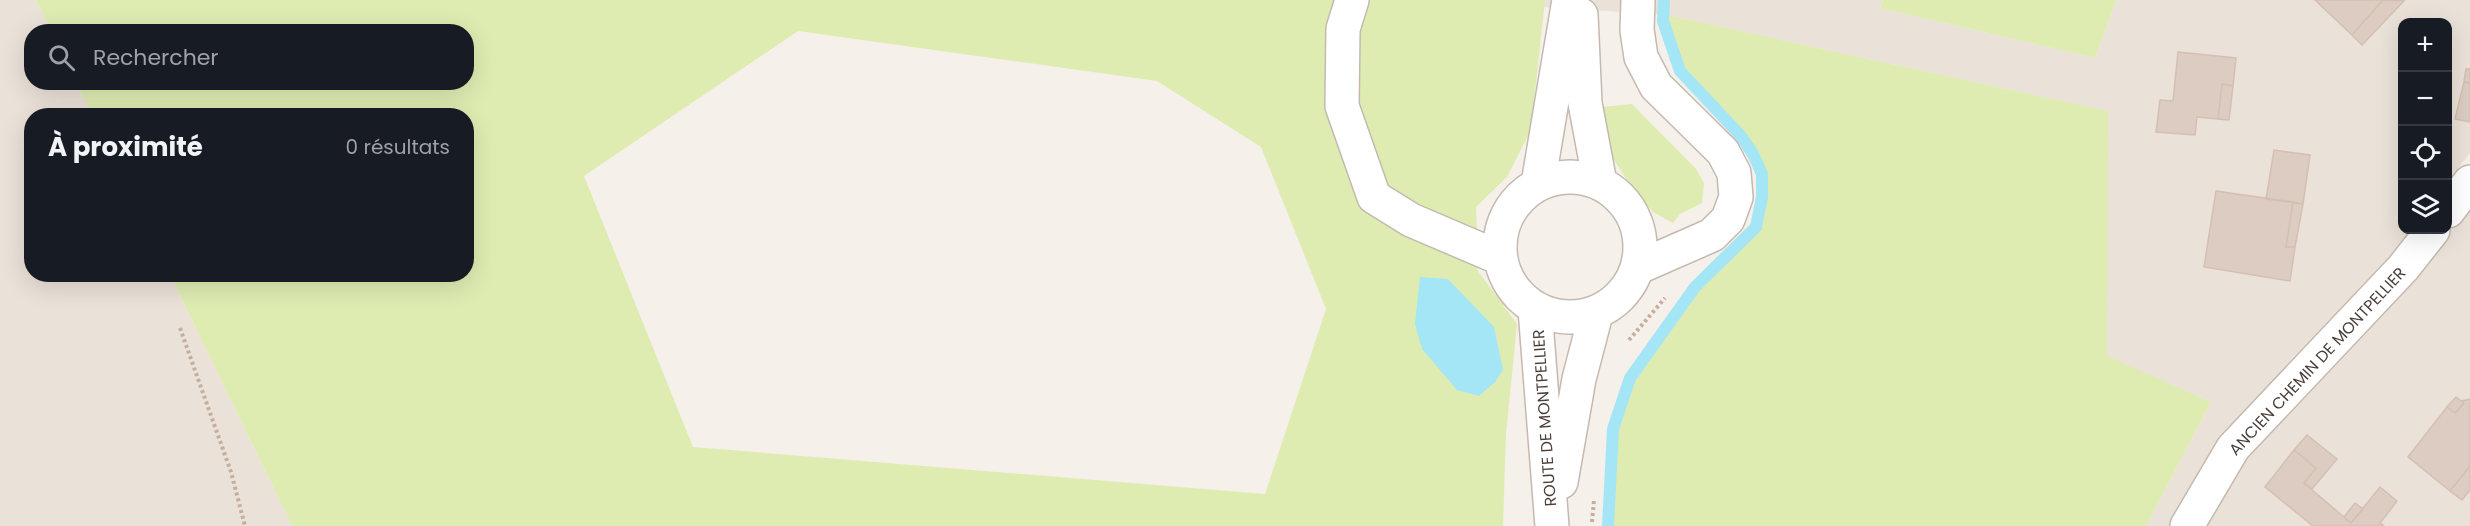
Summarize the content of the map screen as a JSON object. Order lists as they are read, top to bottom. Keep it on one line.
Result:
{"streets":{"street":["ANCIEN CHEMIN DE MONTPELLIER","ROUTE DE MONTPELLIER"]},"page":{"map_buttons":["+","−"],"search":"Rechercher","heading":["À proximité","0 résultats"]}}
